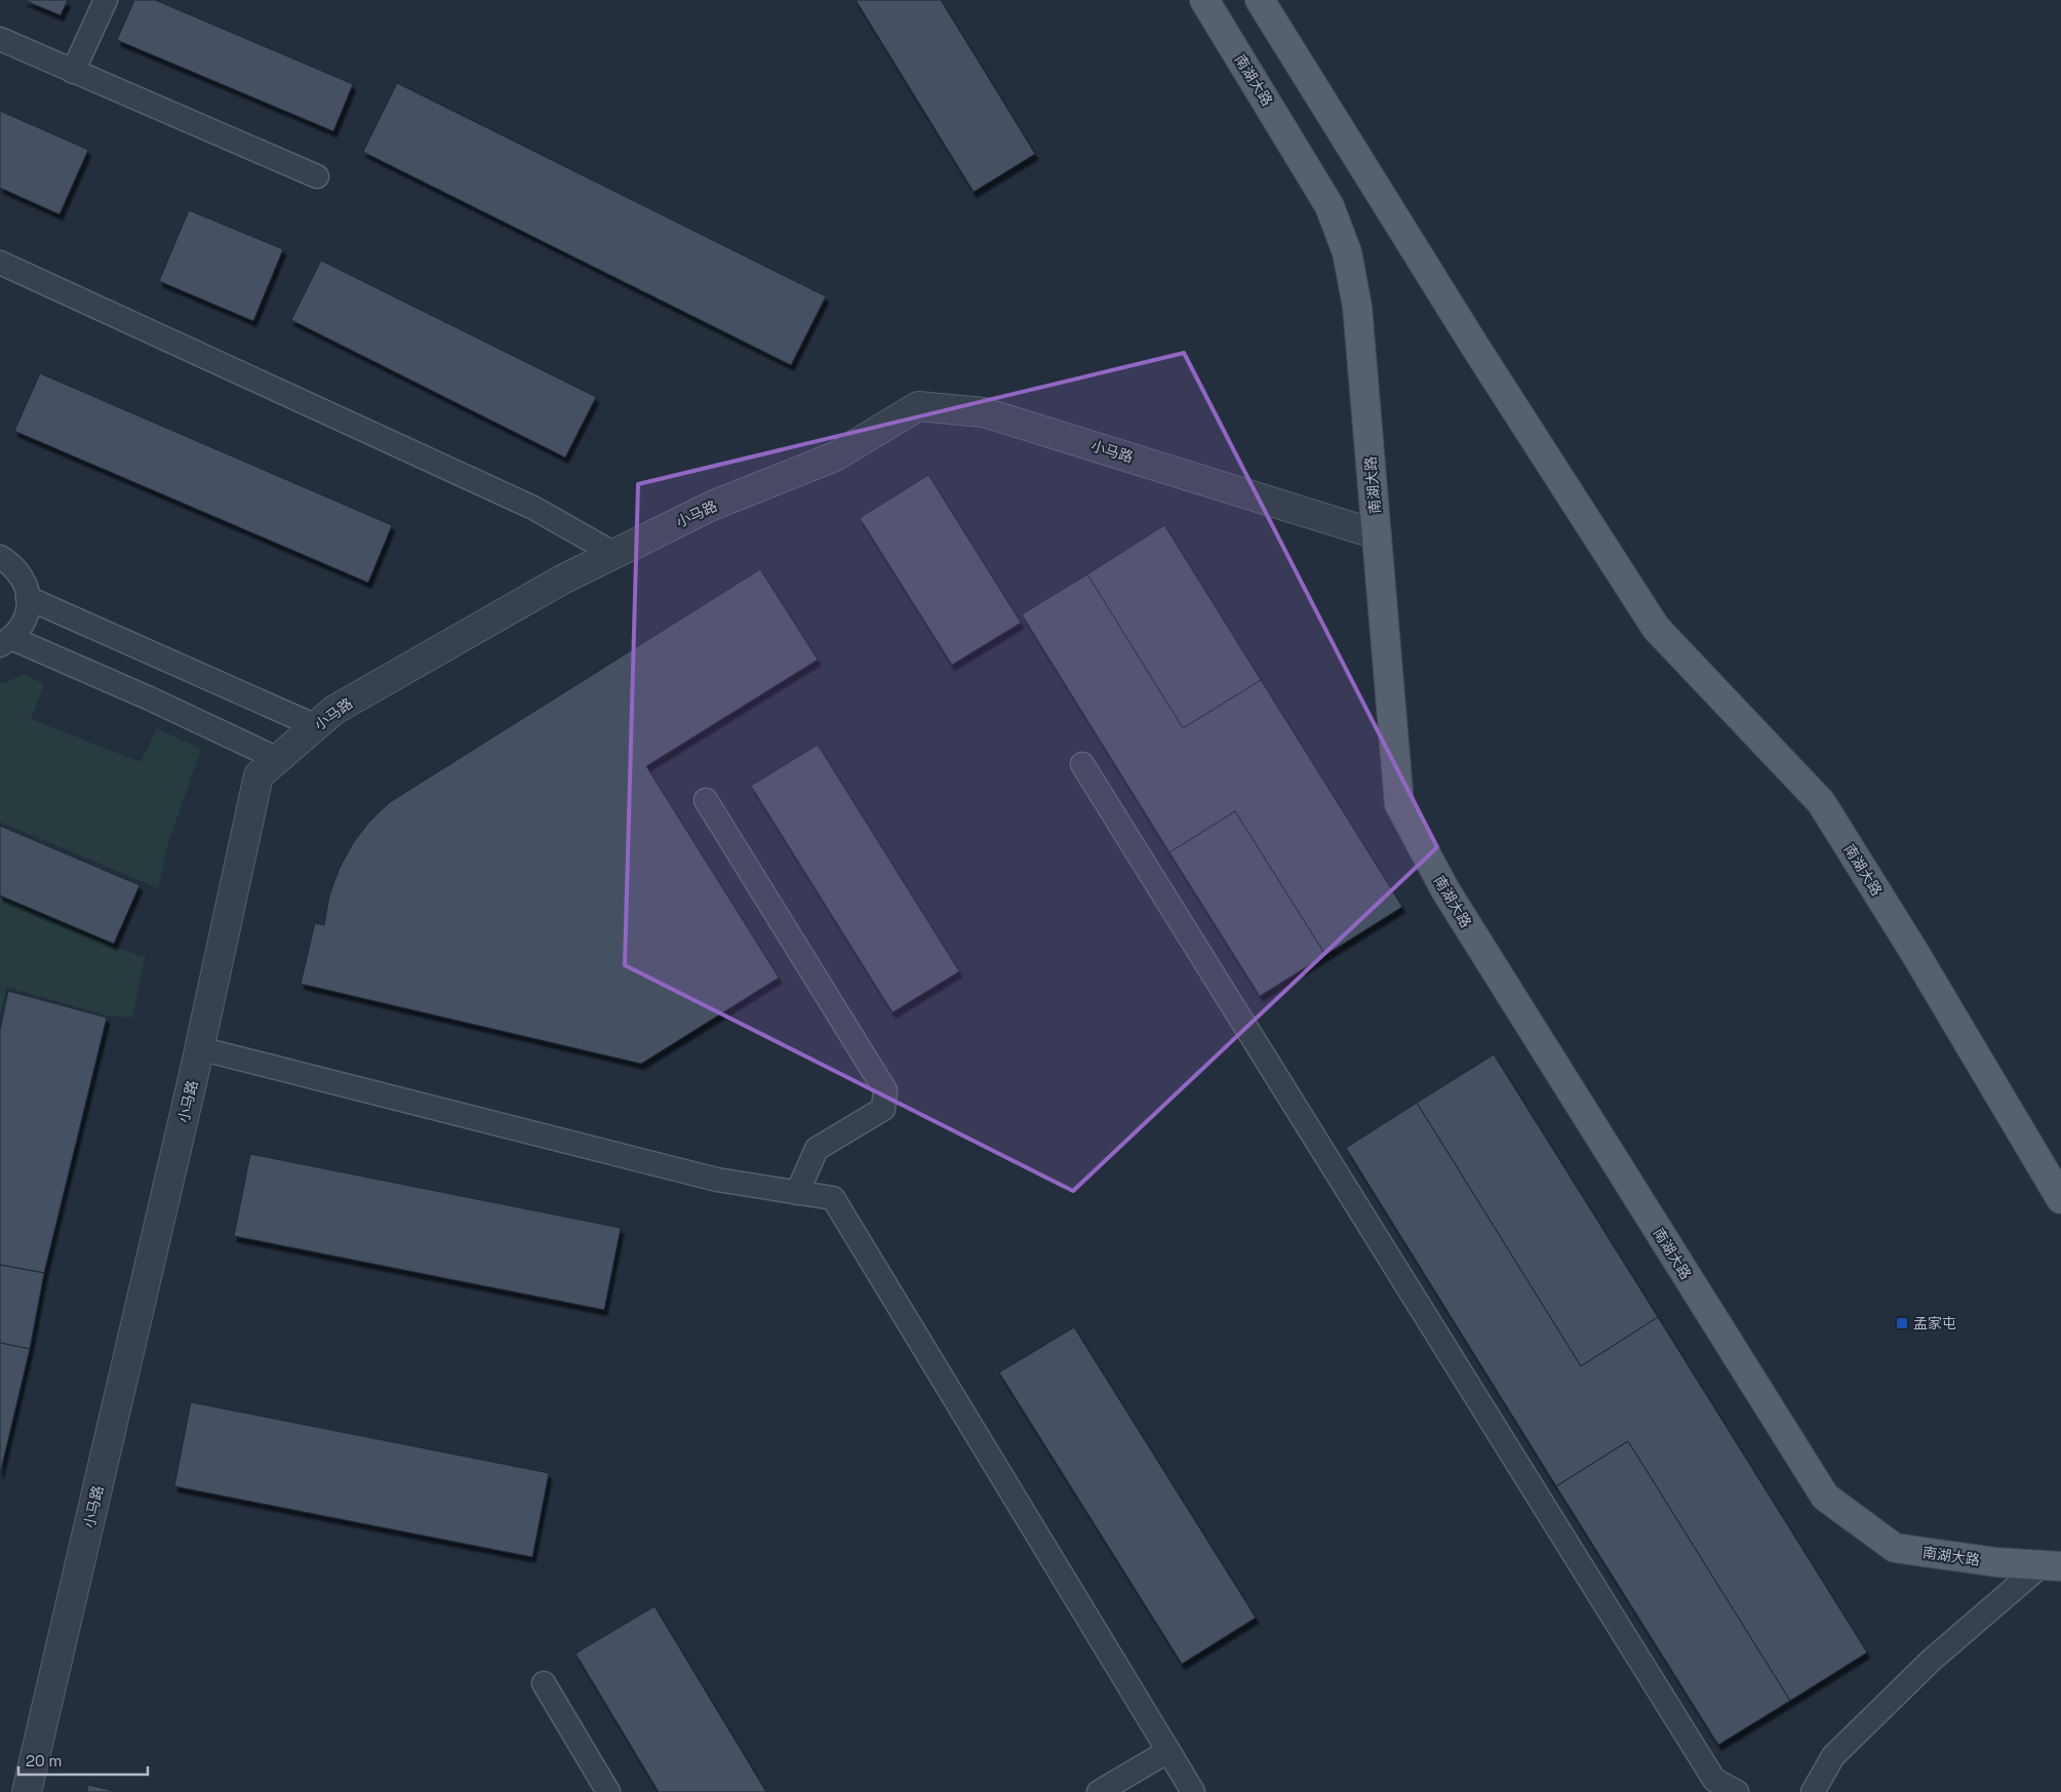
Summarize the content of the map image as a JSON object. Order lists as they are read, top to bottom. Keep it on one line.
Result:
{"streets":{"main road":["南湖大路"],"street":["小马路"]},"crossings":[["南湖大路","小马路"]],"places":{"transit":["孟家屯"]},"scale_bar":"20 m"}
